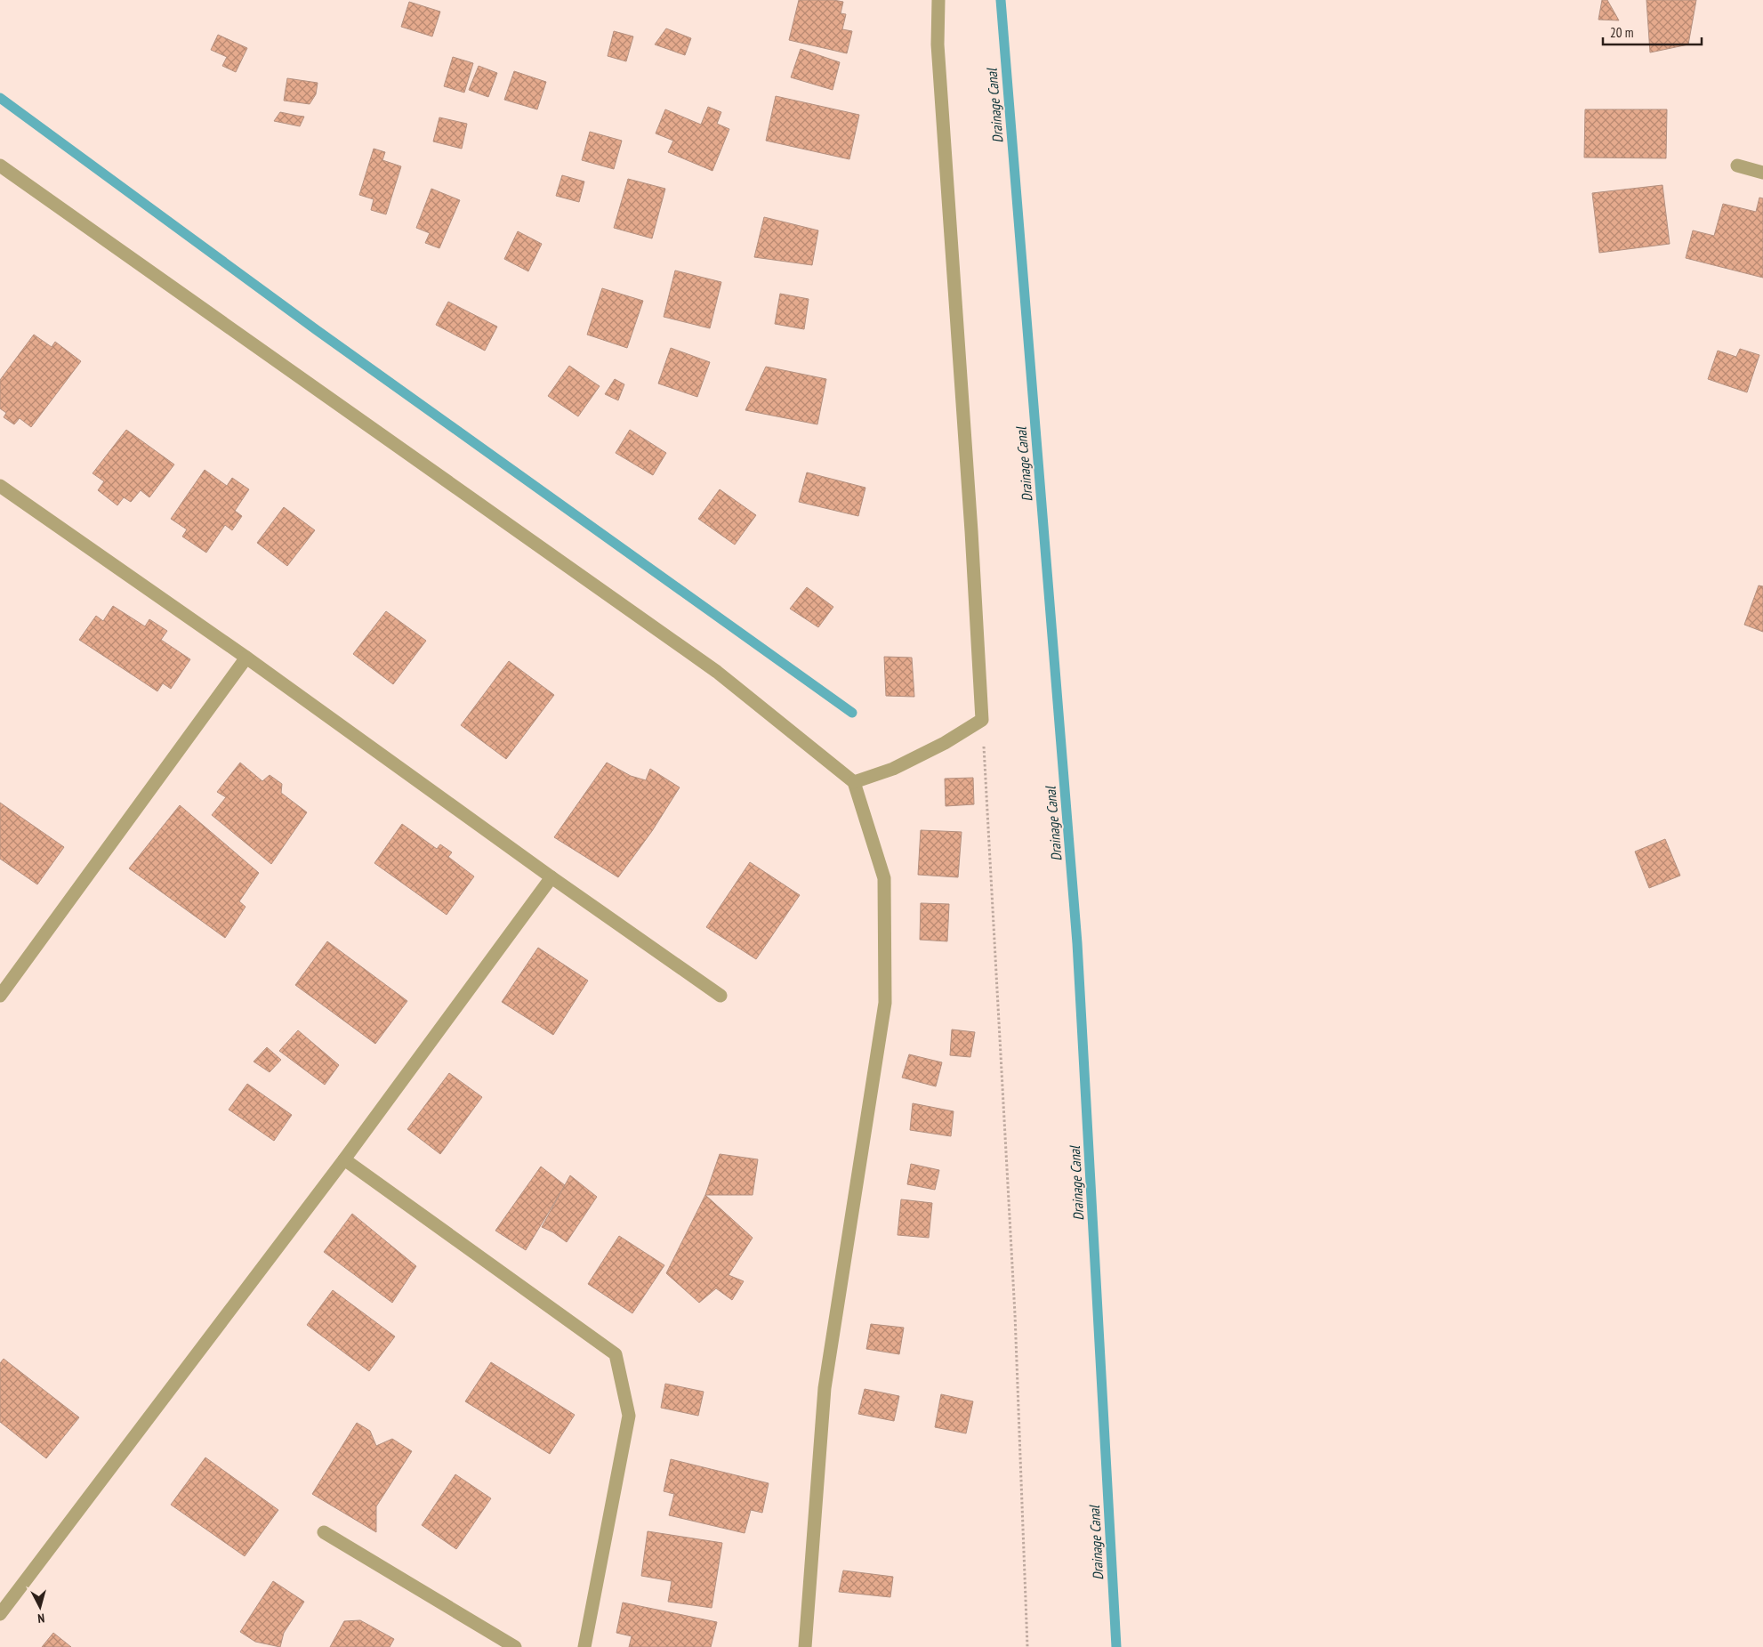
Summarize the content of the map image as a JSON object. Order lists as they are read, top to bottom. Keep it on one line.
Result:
{"water":["Drainage Canal"],"scale_bar":"20 m","north":"bottom"}
